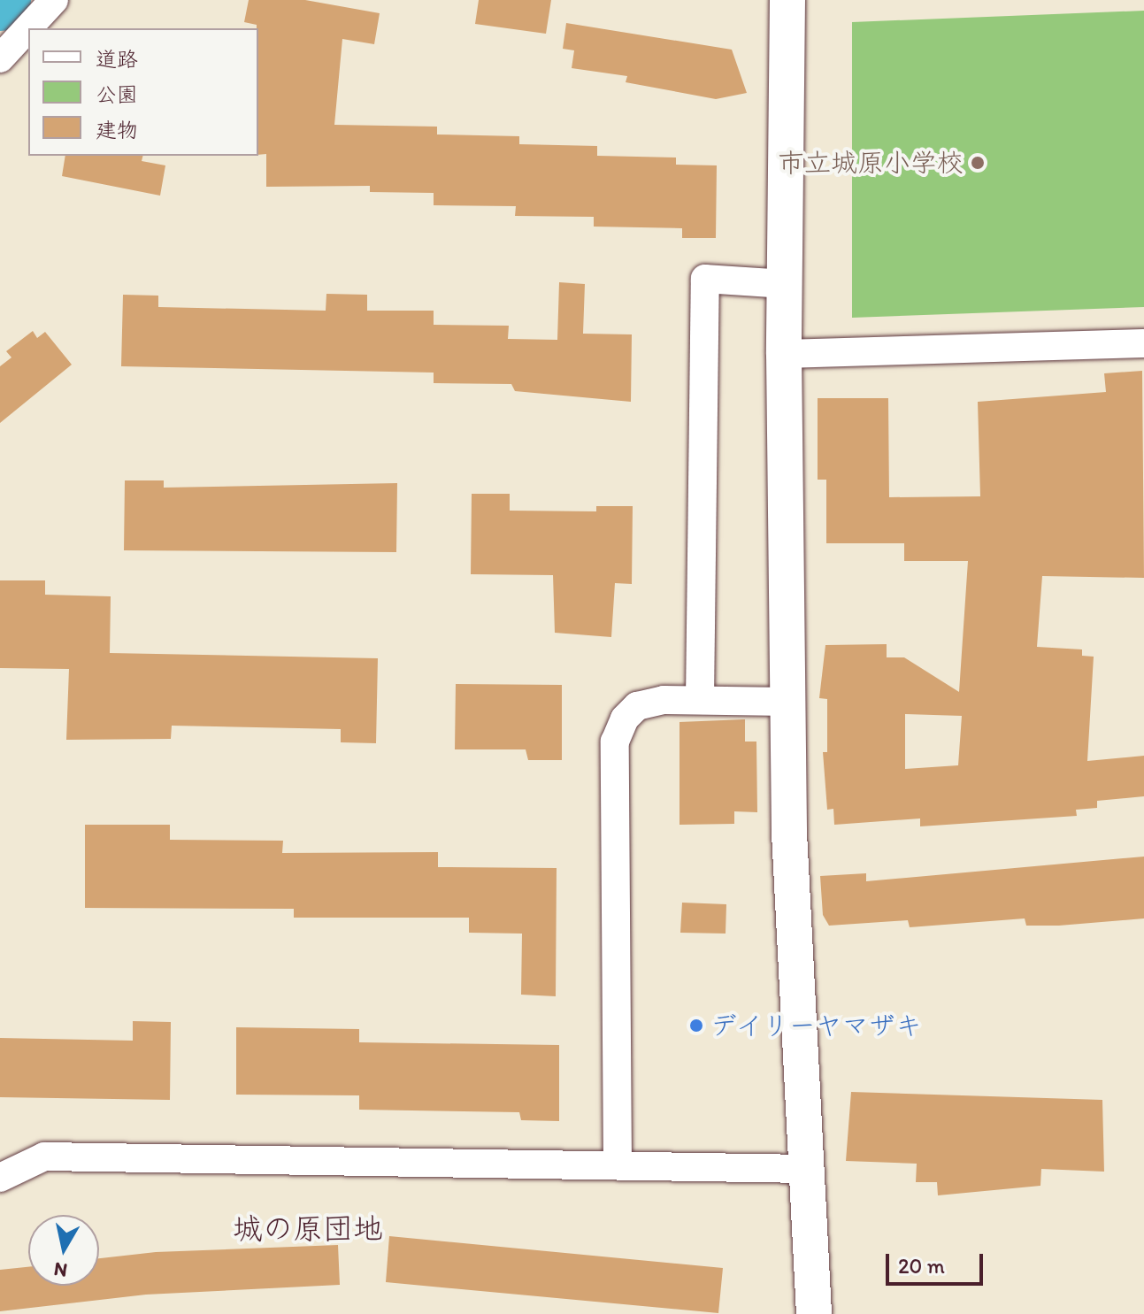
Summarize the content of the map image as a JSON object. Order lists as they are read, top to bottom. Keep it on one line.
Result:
{"districts":["城の原団地"],"places":["市立城原小学校","デイリーヤマザキ"],"legend":["道路","公園","建物"],"scale_bar":"20 m","north":"bottom"}
